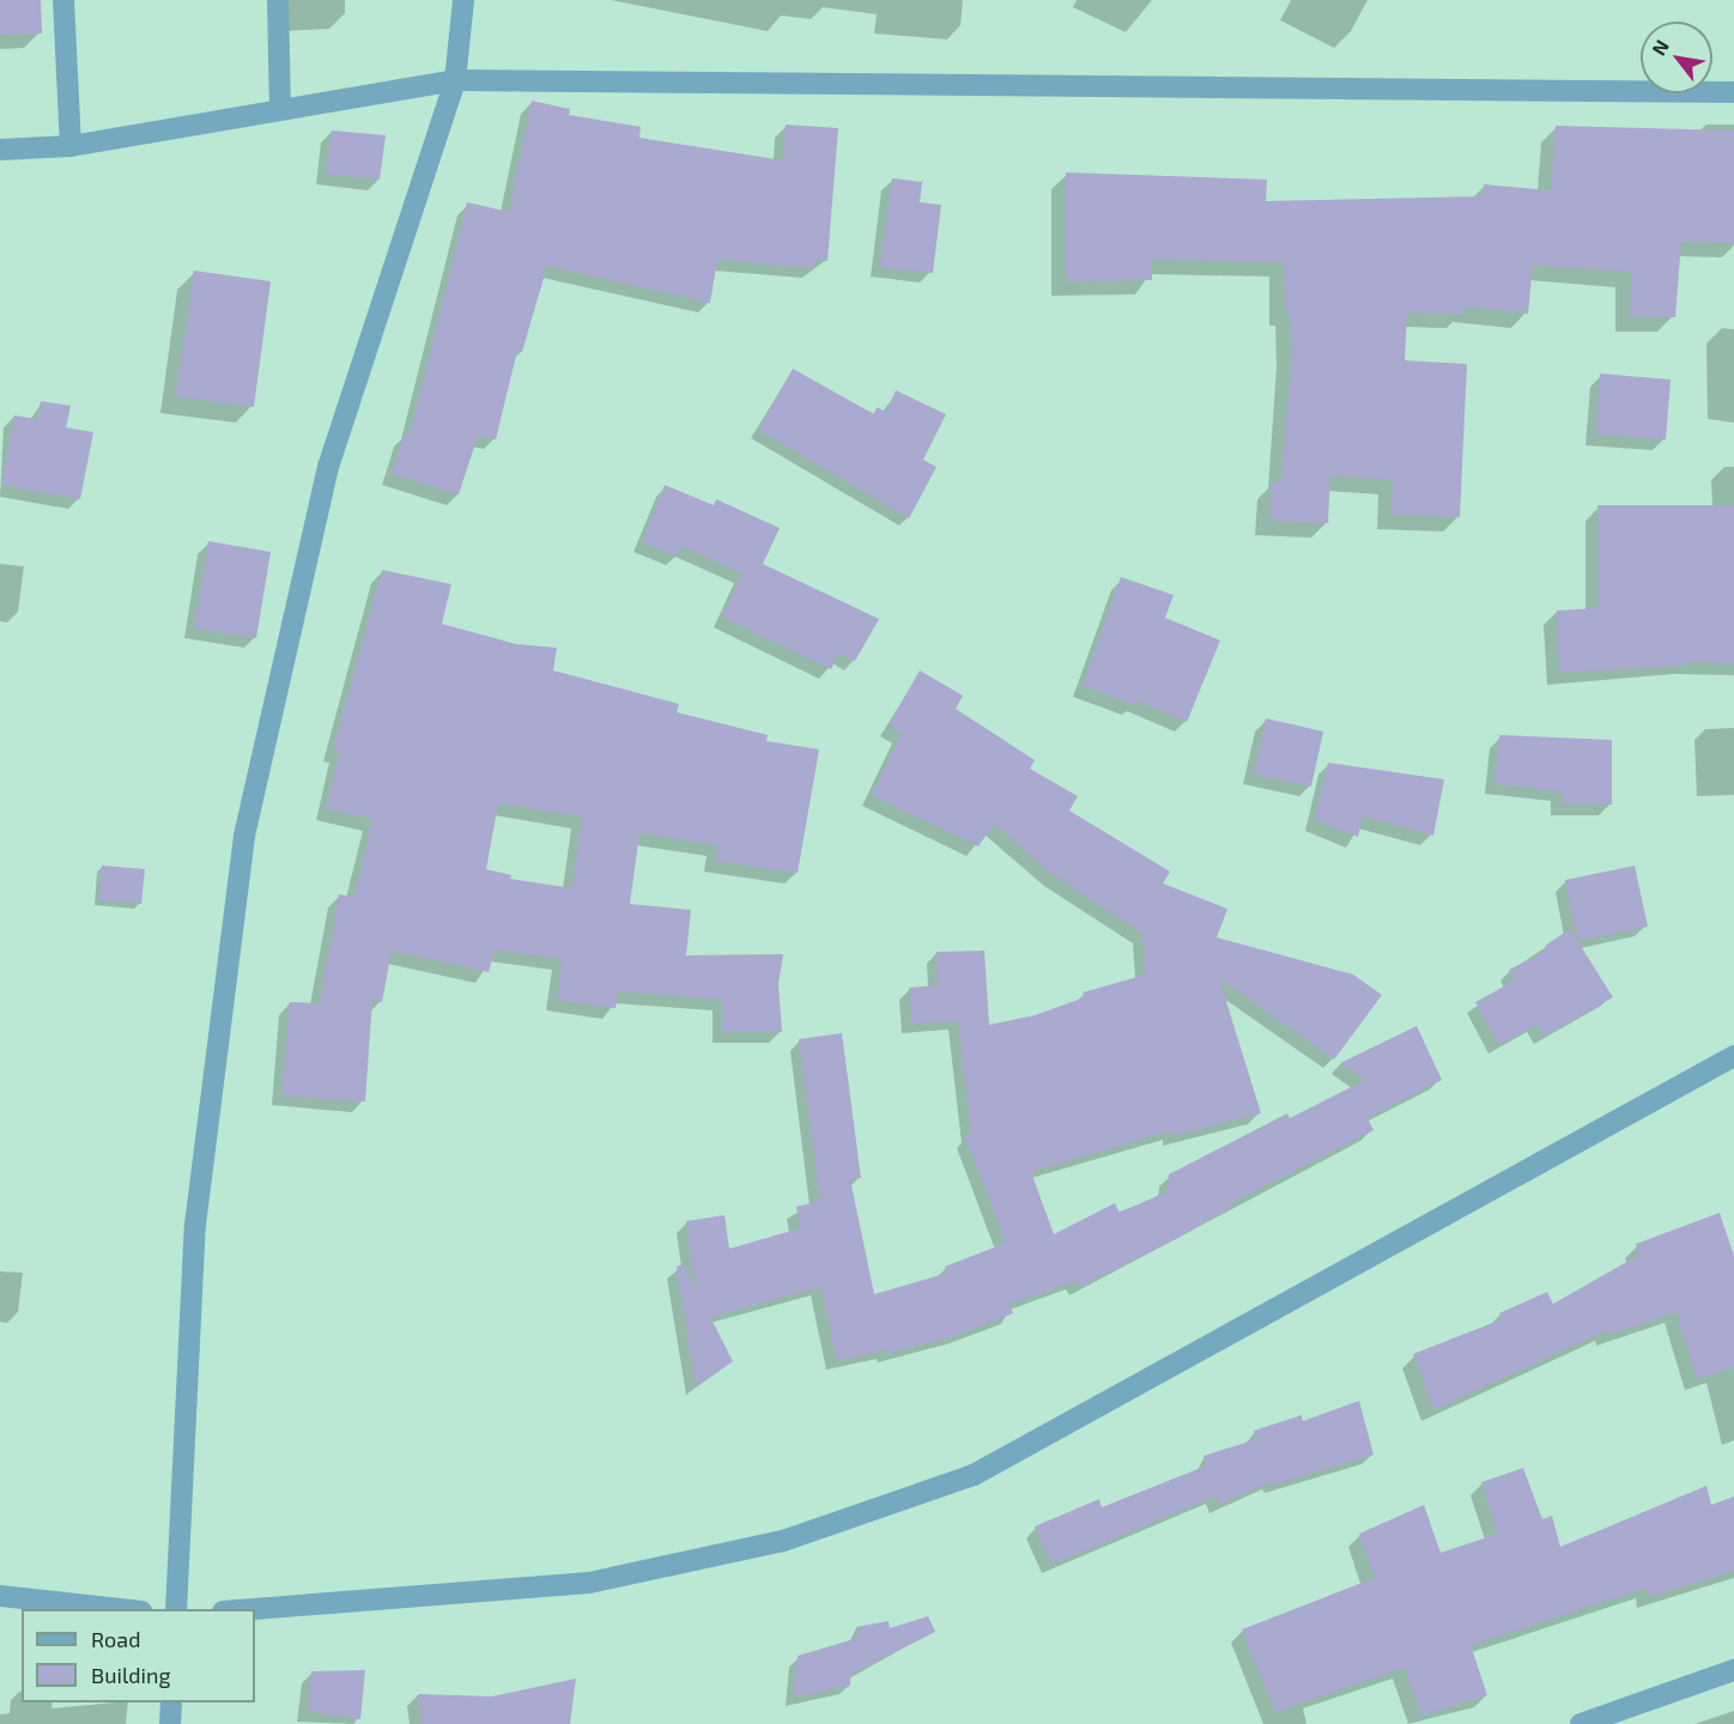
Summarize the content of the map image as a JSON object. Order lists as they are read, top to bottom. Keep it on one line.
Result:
{"legend":["Road","Building"],"north":"top left"}
